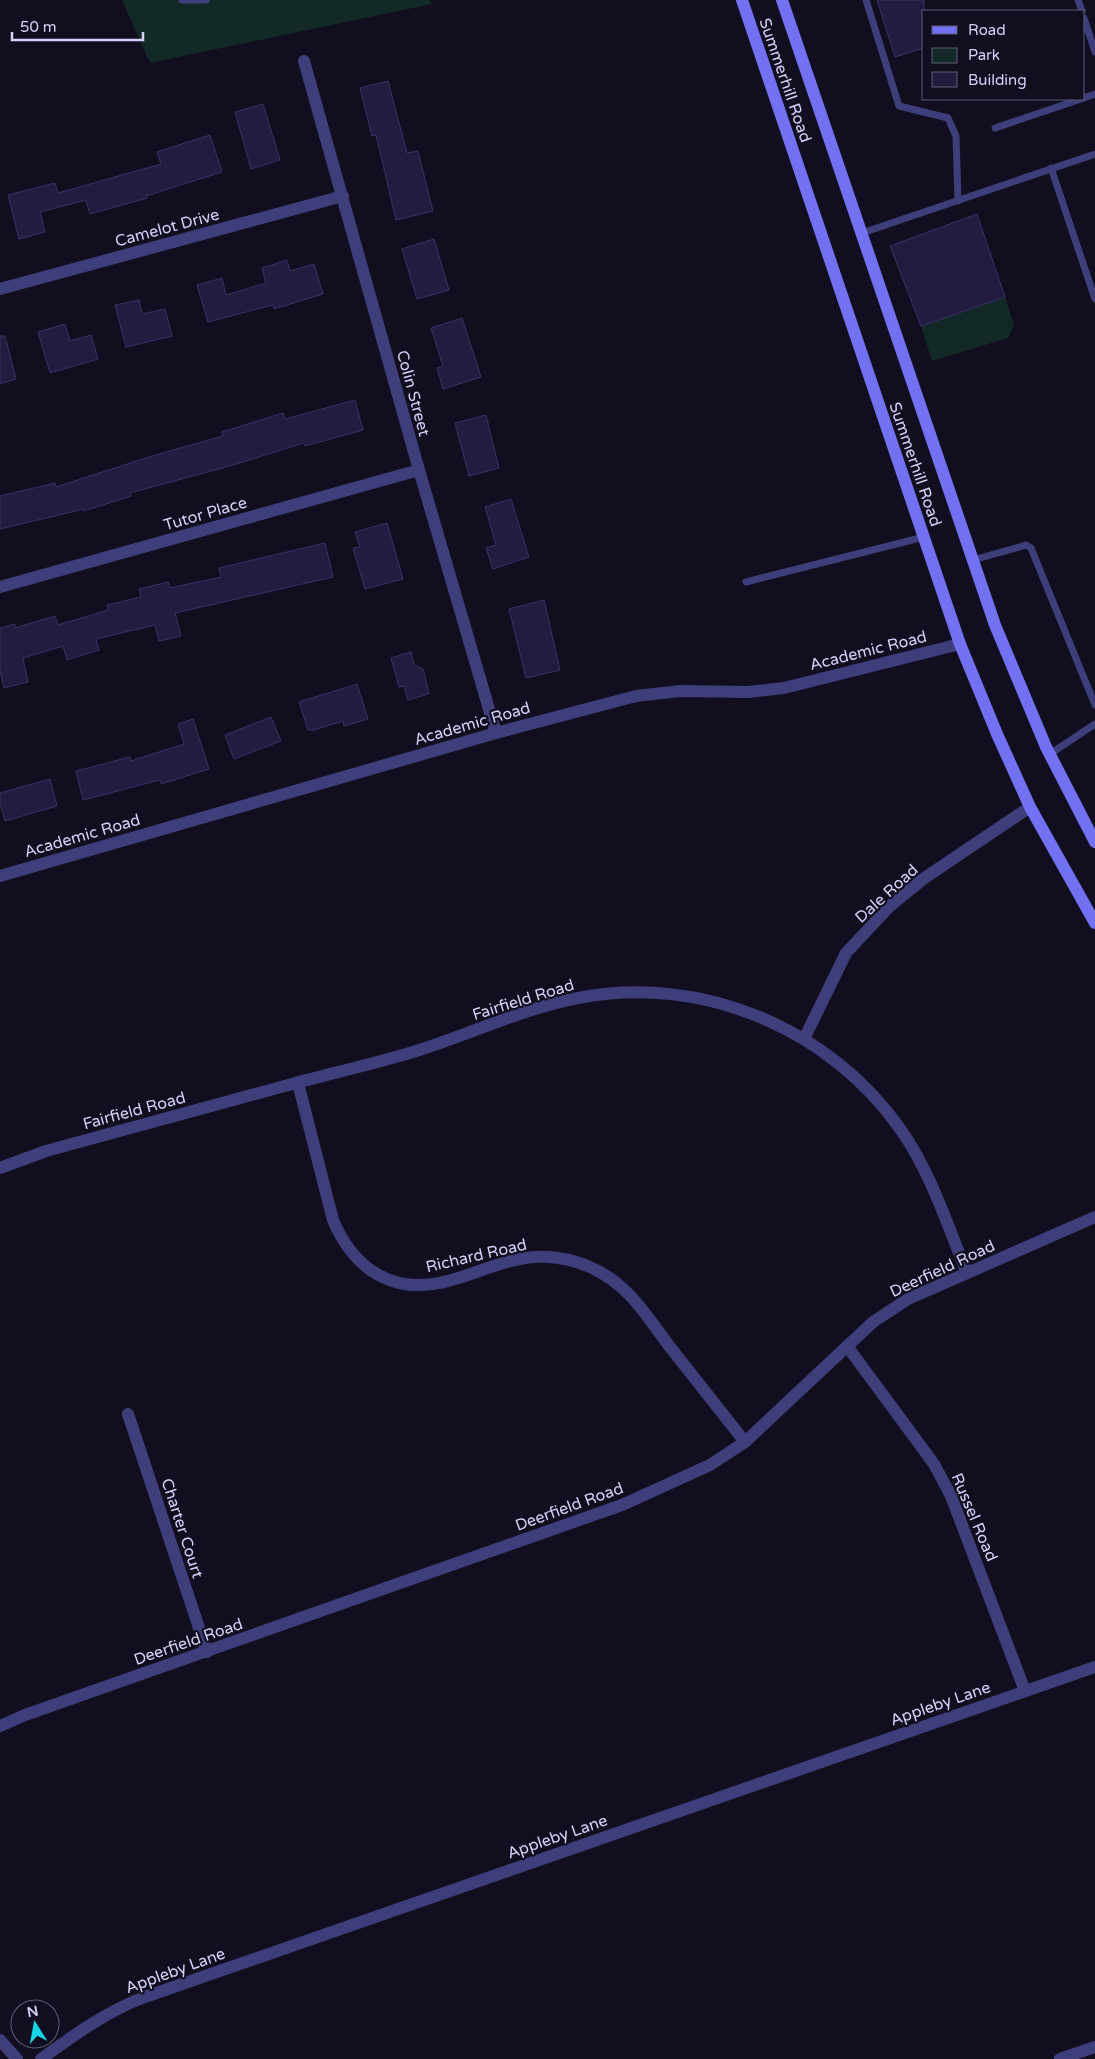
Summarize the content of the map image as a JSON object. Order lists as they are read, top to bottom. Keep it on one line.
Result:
{"streets":{"street":["Summerhill Road","Camelot Drive","Colin Street","Tutor Place","Academic Road","Dale Road","Fairfield Road","Richard Road","Deerfield Road","Russel Road","Charter Court","Appleby Lane"]},"crossings":[["Summerhill Road","Academic Road"],["Summerhill Road","Dale Road"],["Camelot Drive","Colin Street"],["Colin Street","Tutor Place"],["Colin Street","Academic Road"],["Dale Road","Fairfield Road"],["Fairfield Road","Richard Road"],["Fairfield Road","Deerfield Road"],["Richard Road","Deerfield Road"],["Deerfield Road","Russel Road"],["Deerfield Road","Charter Court"],["Russel Road","Appleby Lane"]],"legend":["Road","Park","Building"],"scale_bar":"50 m","north":"top"}
